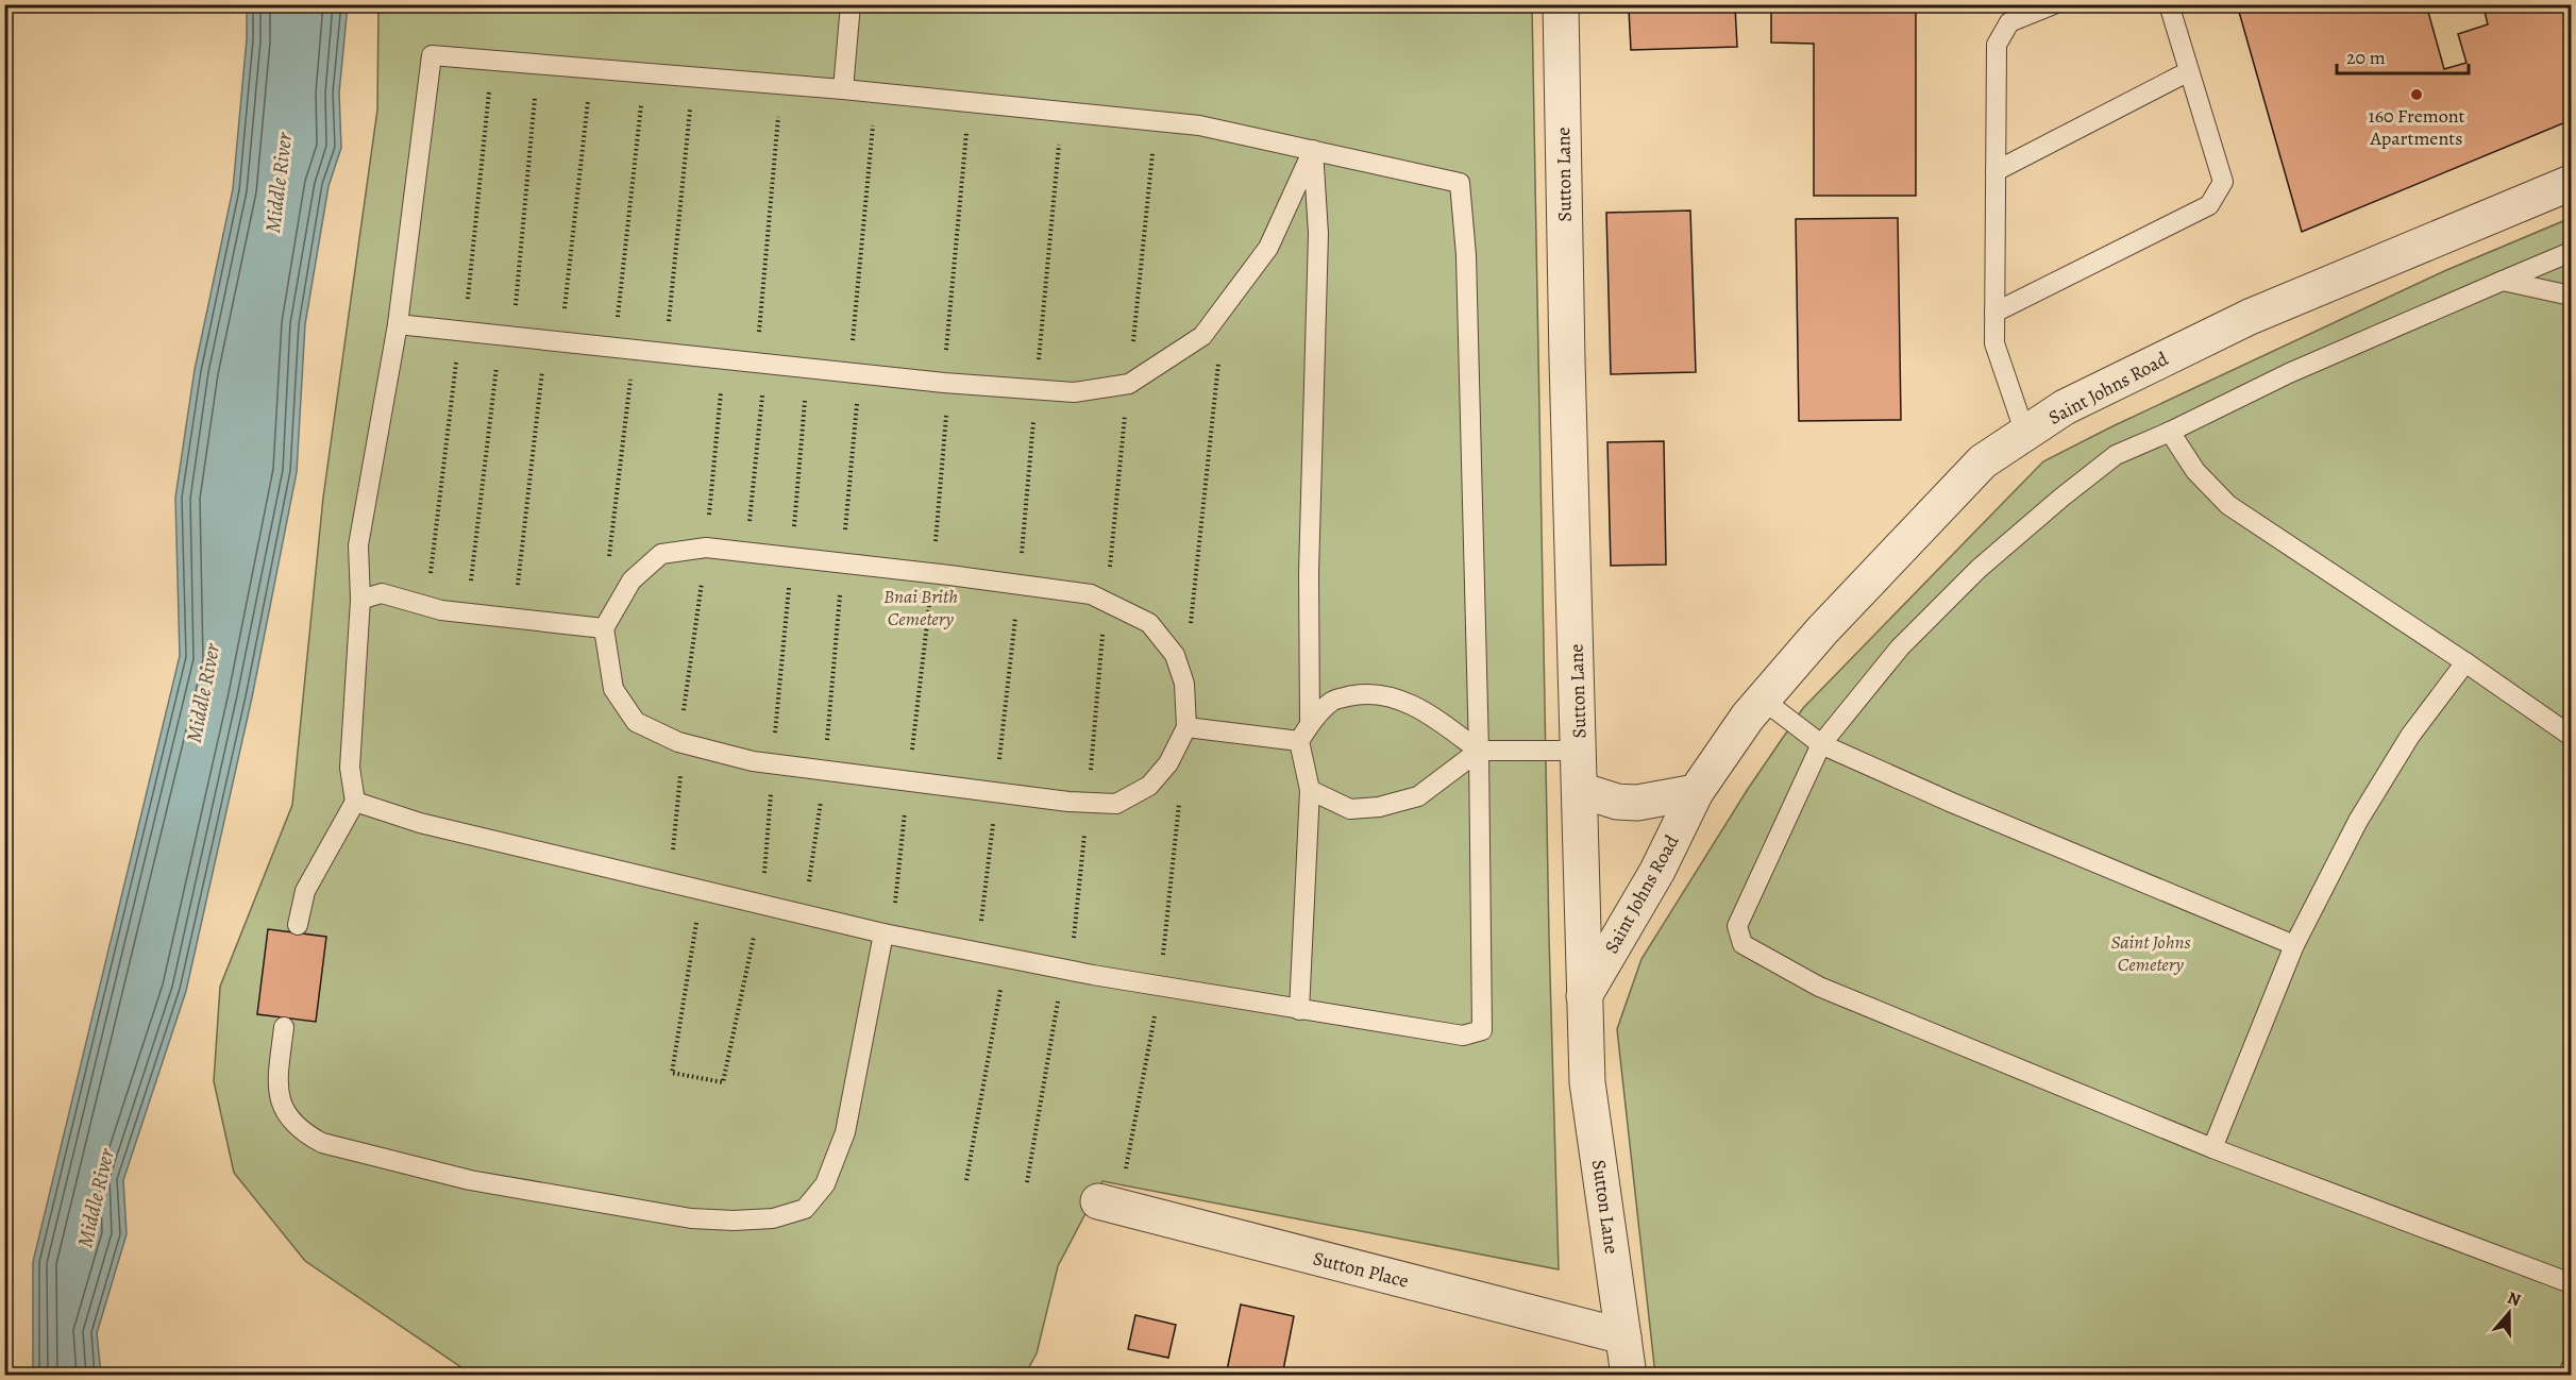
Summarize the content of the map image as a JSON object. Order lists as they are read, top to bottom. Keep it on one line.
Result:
{"streets":{"street":["Sutton Lane","Saint Johns Road","Sutton Place"]},"crossings":[["Sutton Lane","Saint Johns Road"],["Sutton Lane","Sutton Place"]],"water":["Middle River"],"parks":["Bnai Brith Cemetery","Saint Johns Cemetery"],"places":["160 Fremont Apartments"],"scale_bar":"20 m","north":"top"}
